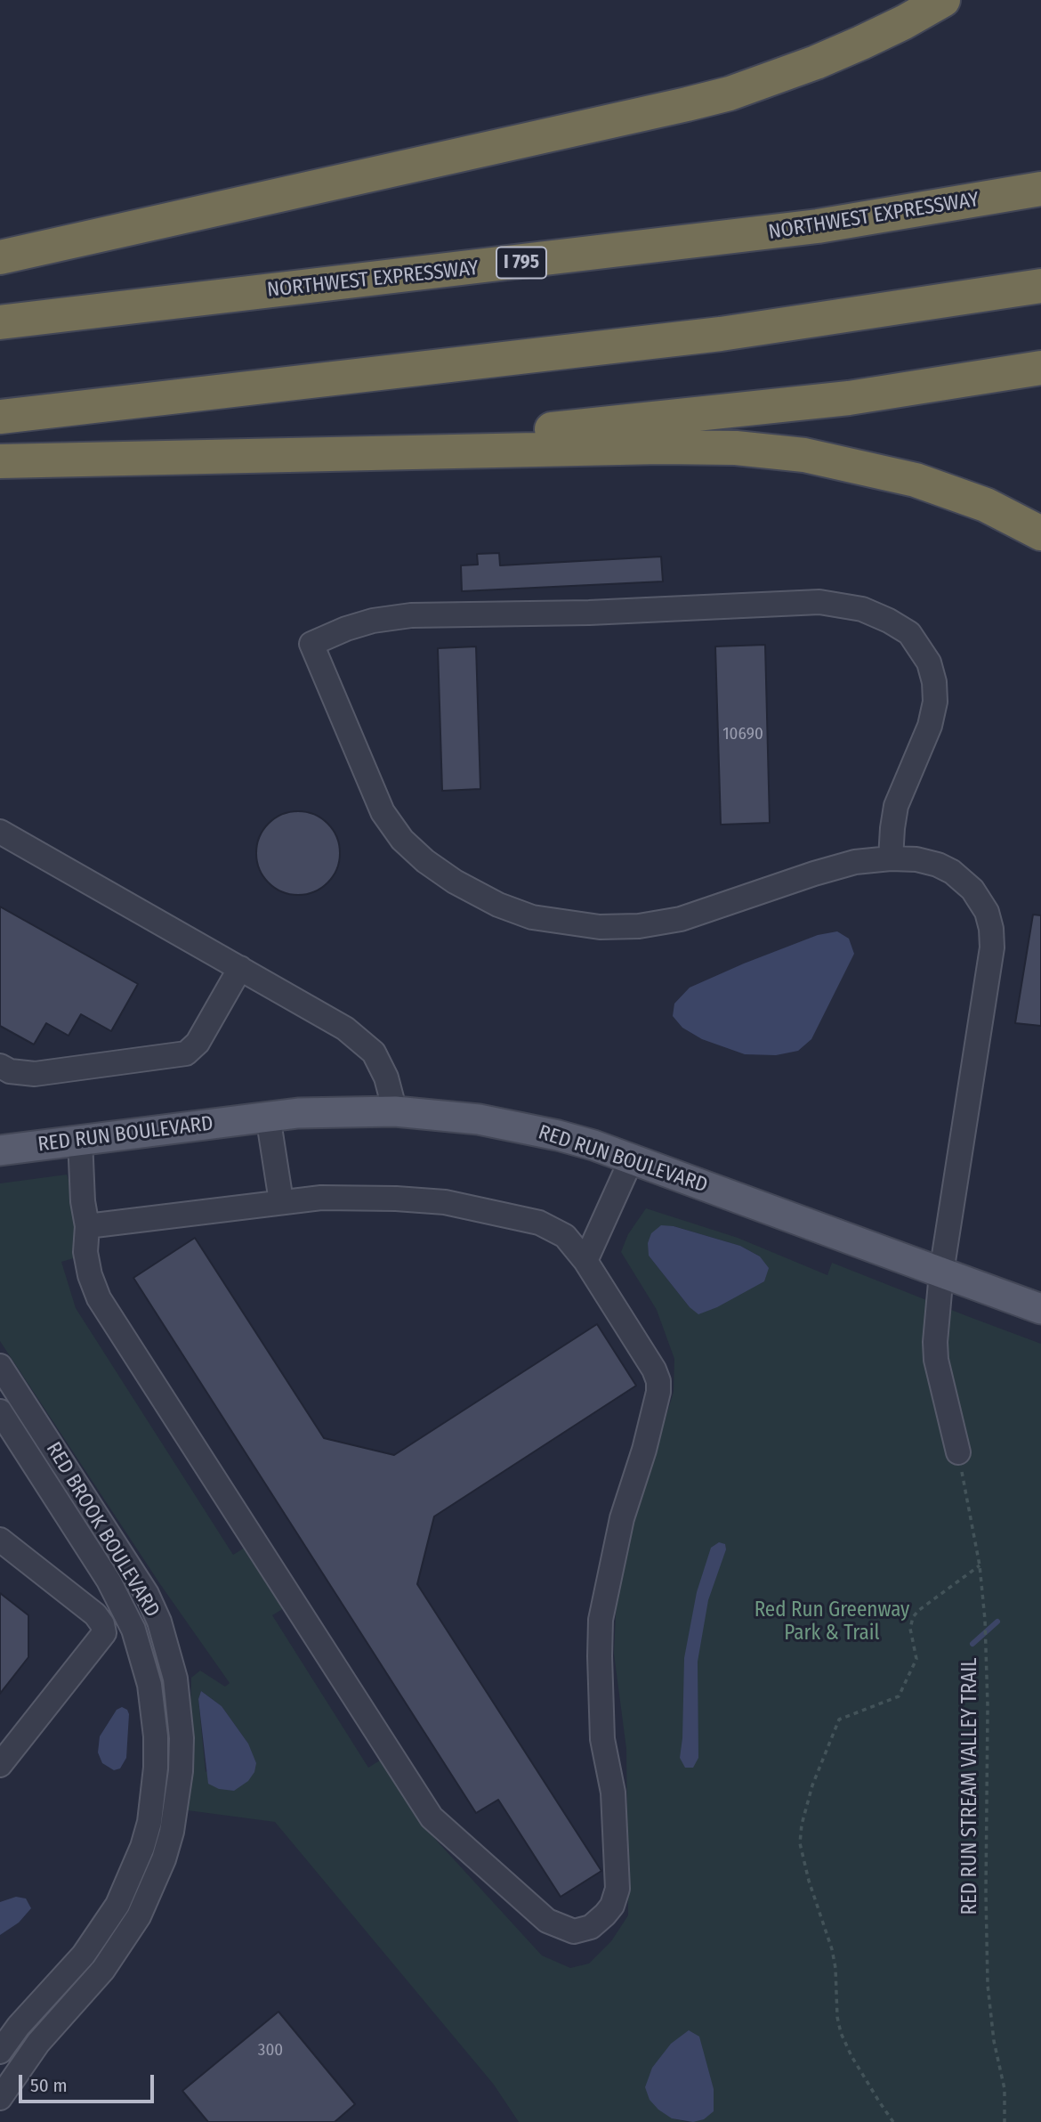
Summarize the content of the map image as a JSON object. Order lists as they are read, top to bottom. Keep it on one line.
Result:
{"streets":{"highway":["NORTHWEST EXPRESSWAY","I 795"],"main road":["RED RUN BOULEVARD"],"street":["RED BROOK BOULEVARD"],"path":["RED RUN STREAM VALLEY TRAIL"]},"parks":["Red Run Greenway Park & Trail"],"house_numbers":["10690","300"],"scale_bar":"50 m"}
